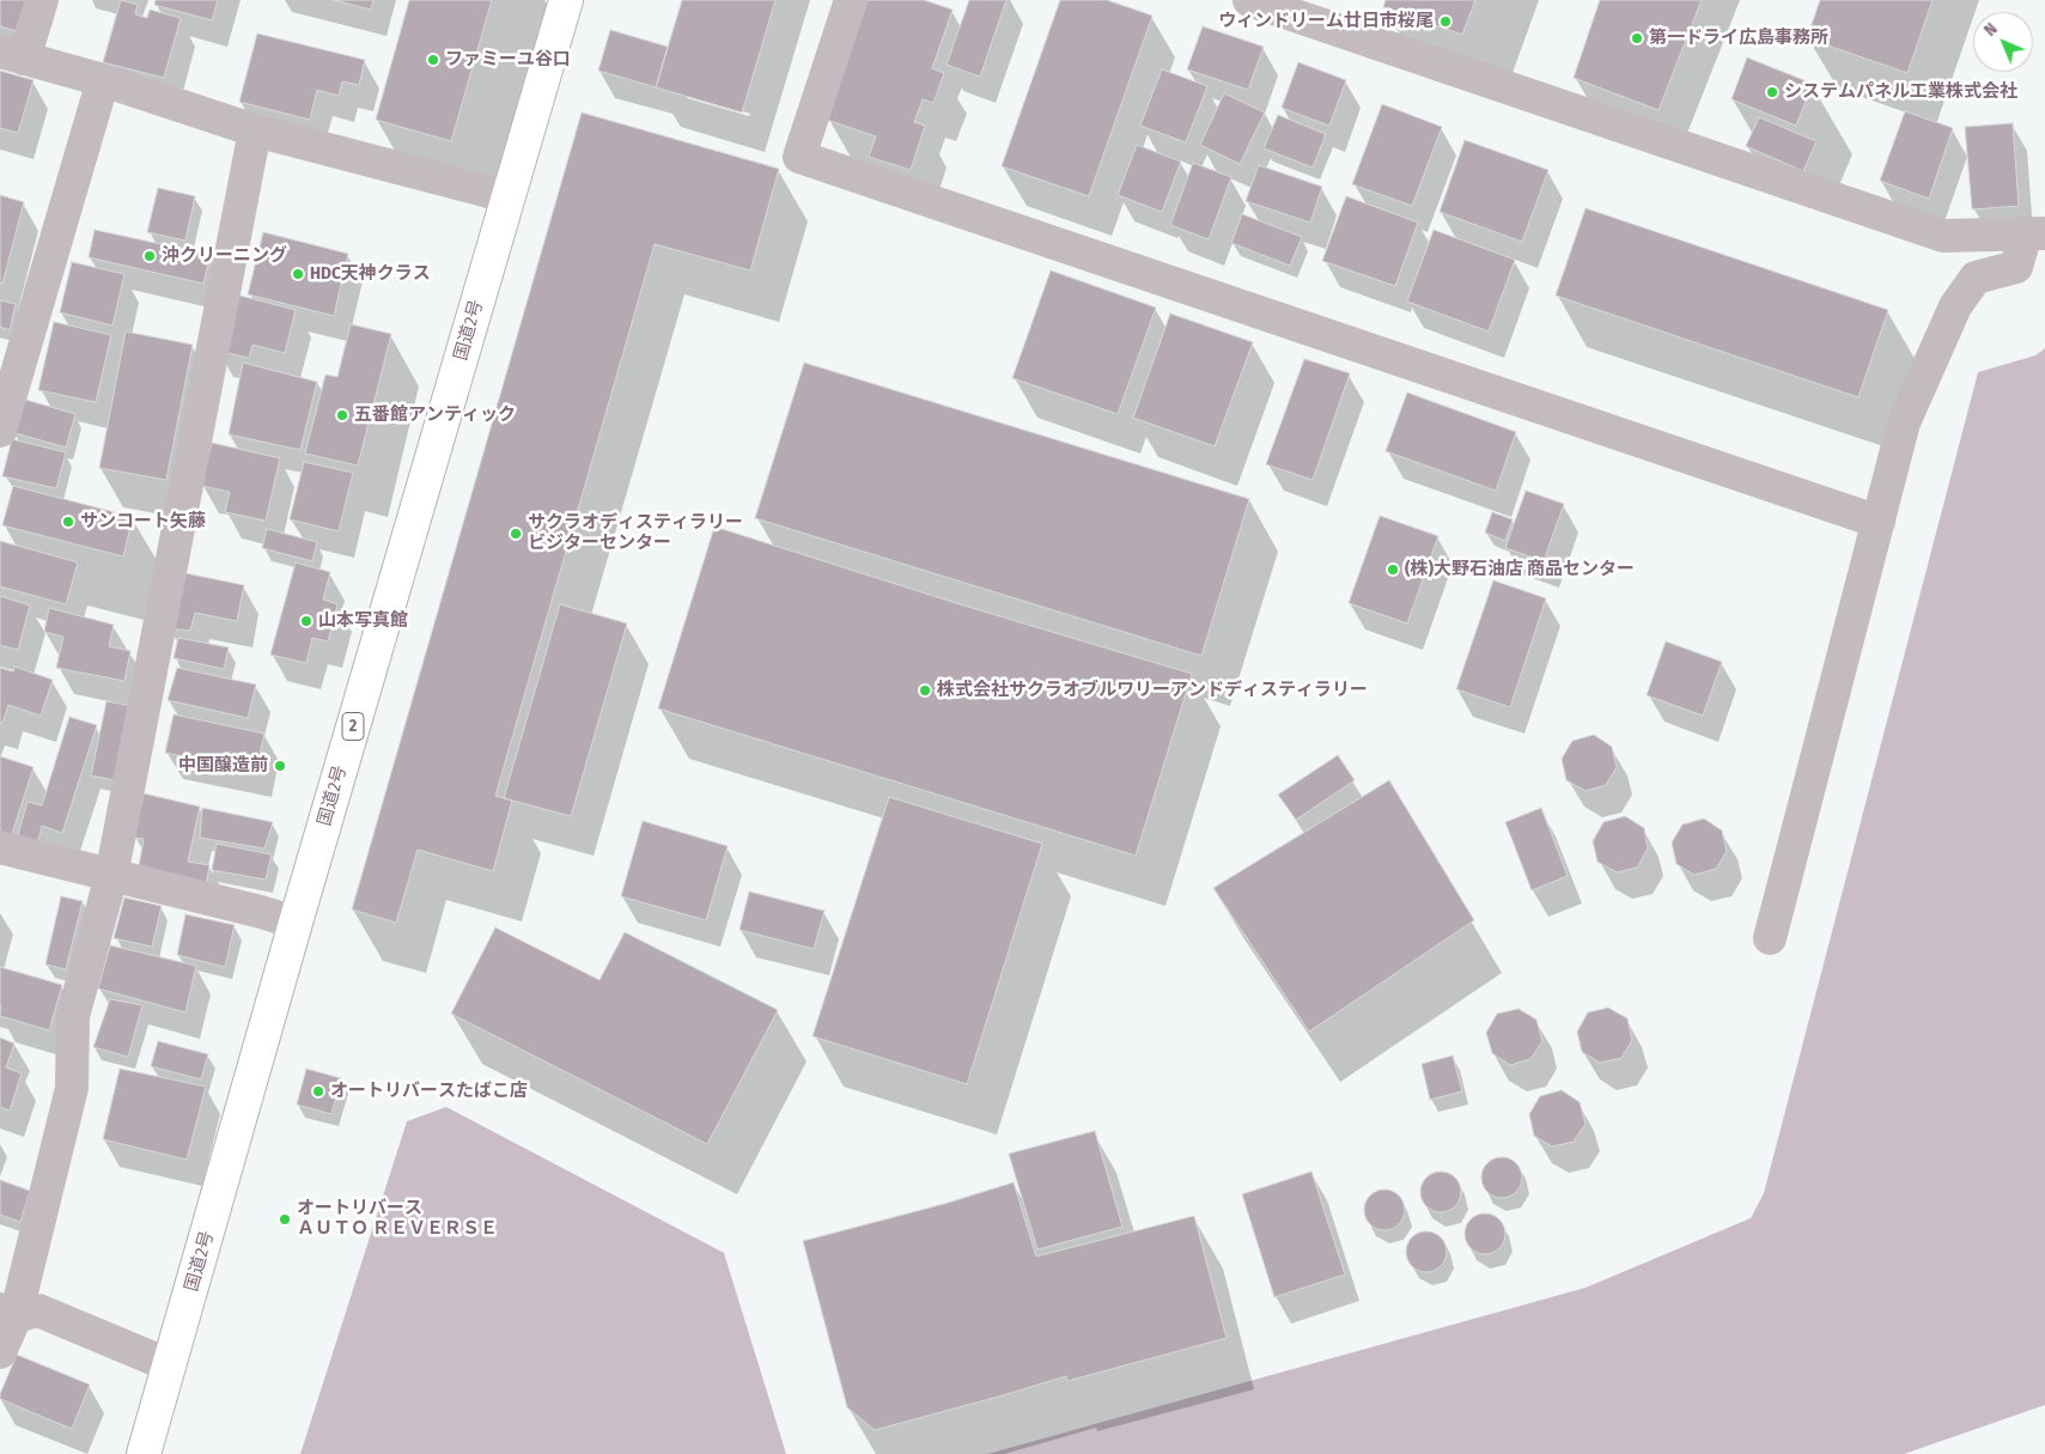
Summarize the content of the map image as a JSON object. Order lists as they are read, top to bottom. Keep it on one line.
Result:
{"streets":{"highway":["国道2号","2"]},"places":["ウィンドリーム廿日市桜尾","第一ドライ広島事務所","ファミーユ谷口","システムパネル工業株式会社","沖クリーニング","HDC天神クラス","五番館アンティック","サンコート矢藤","サクラオディスティラリー ビジターセンター","(株)大野石油店 商品センター","山本写真館","株式会社サクラオブルワリーアンドディスティラリー","中国醸造前","オートリバースたばこ店","オートリバース ＡＵＴＯ ＲＥＶＥＲＳＥ"],"north":"top left"}
